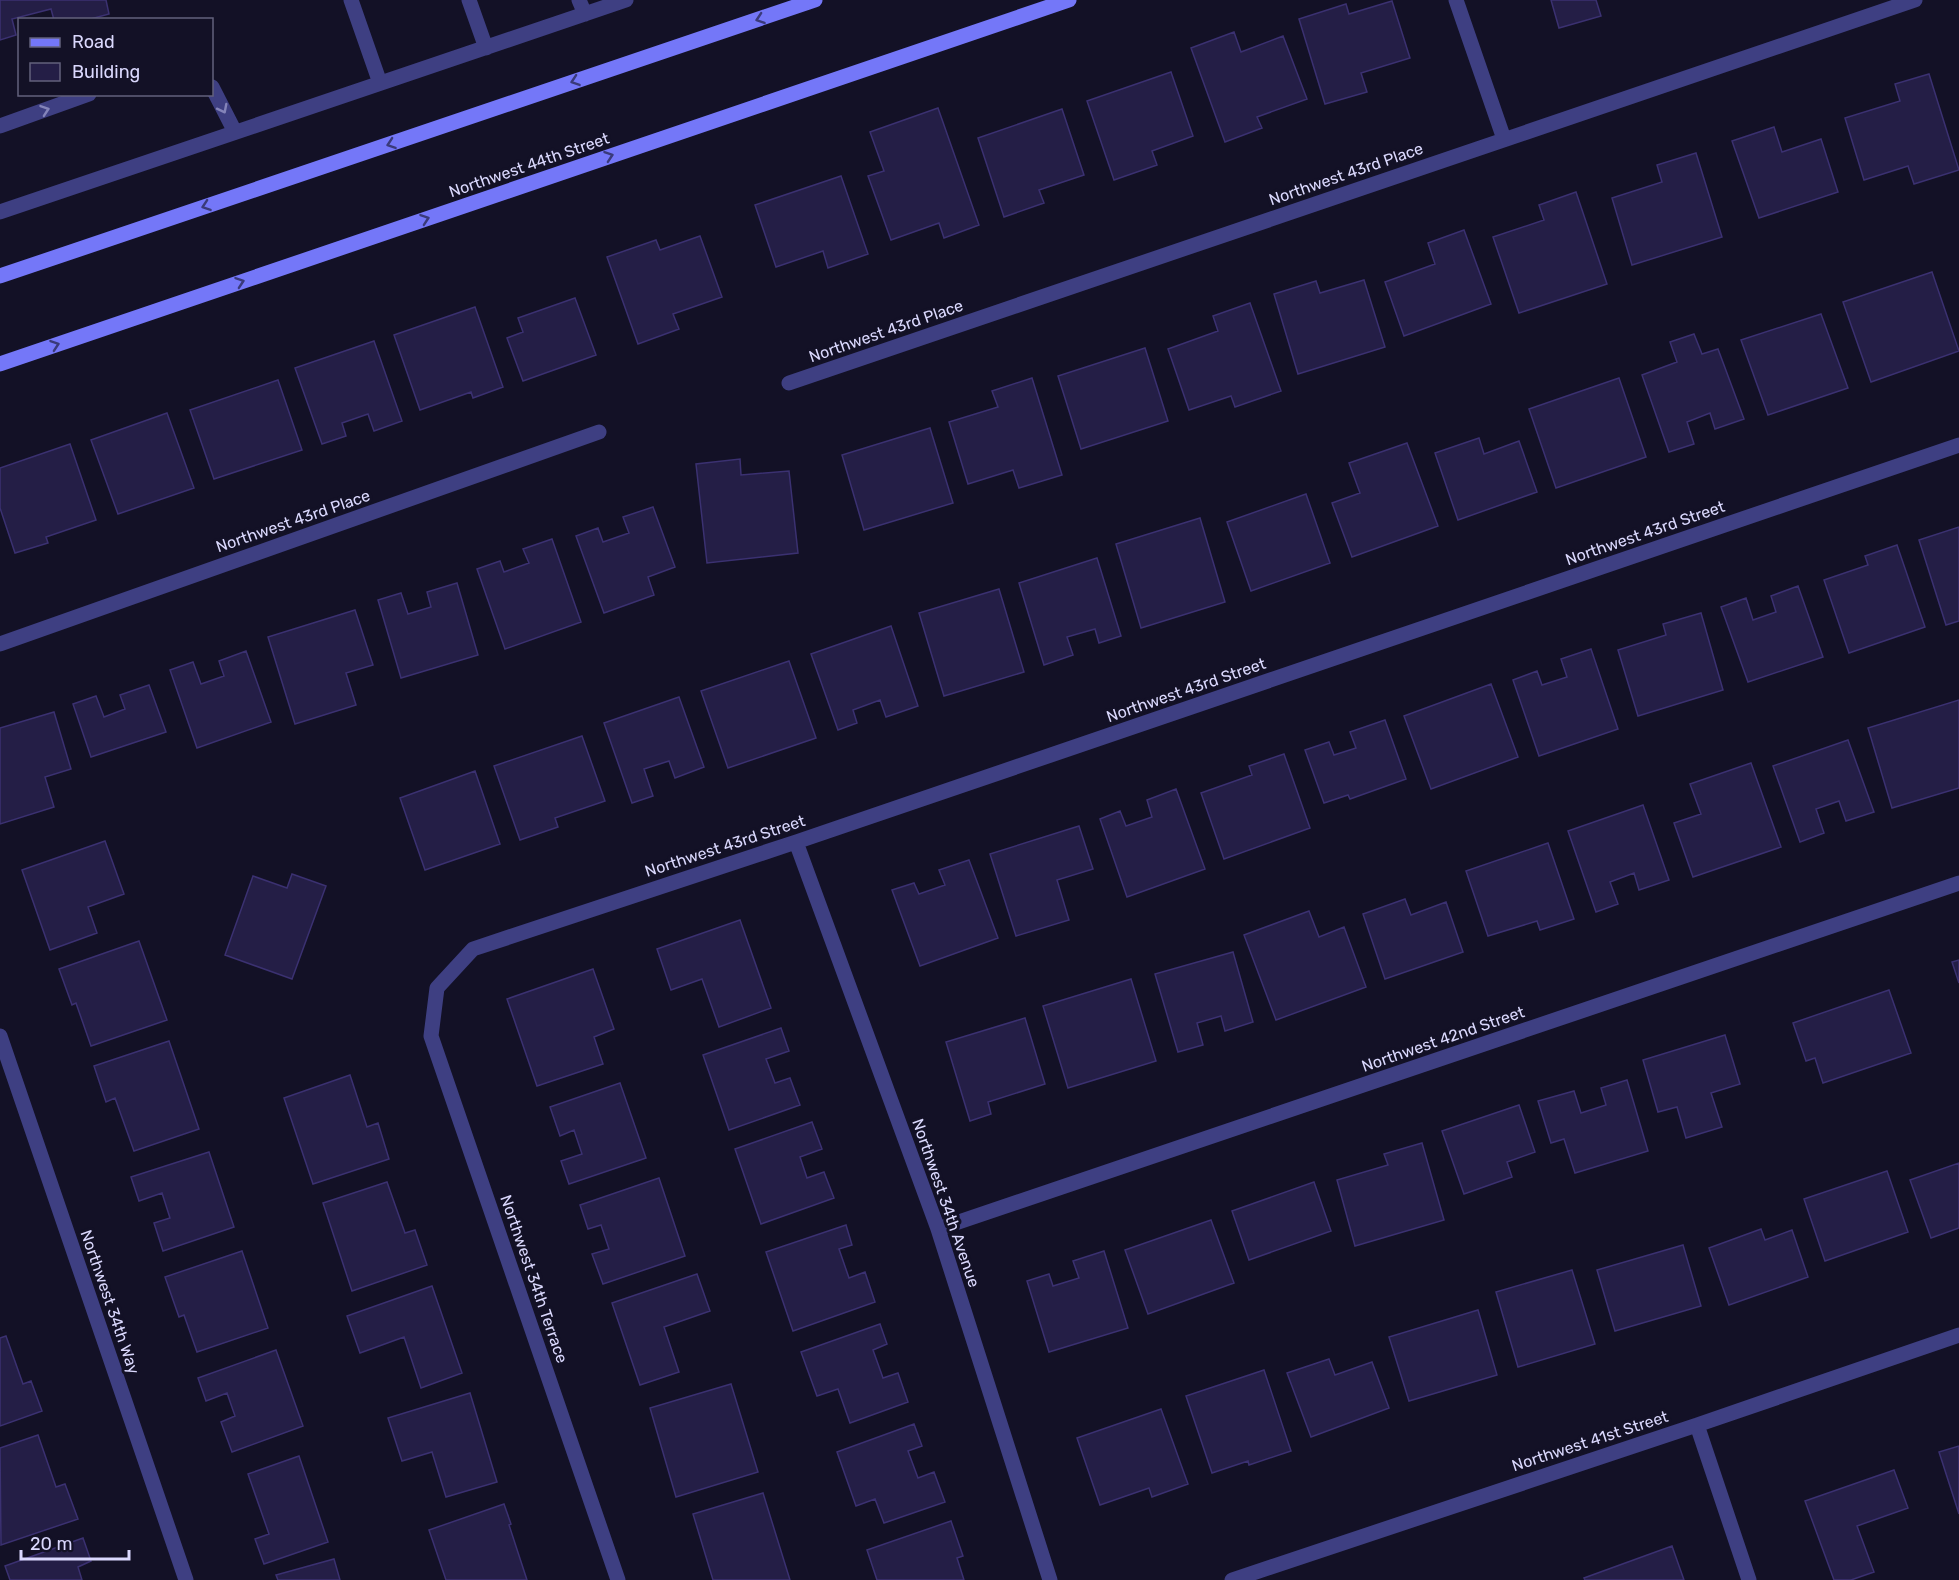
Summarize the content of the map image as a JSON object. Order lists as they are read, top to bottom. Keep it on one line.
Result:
{"streets":{"street":["Northwest 44th Street","Northwest 43rd Place","Northwest 43rd Street","Northwest 42nd Street","Northwest 34th Avenue","Northwest 34th Terrace","Northwest 34th Way","Northwest 41st Street"]},"crossings":[["Northwest 43rd Street","Northwest 34th Avenue"],["Northwest 43rd Street","Northwest 34th Terrace"],["Northwest 42nd Street","Northwest 34th Avenue"]],"legend":["Road","Building"],"scale_bar":"20 m"}
